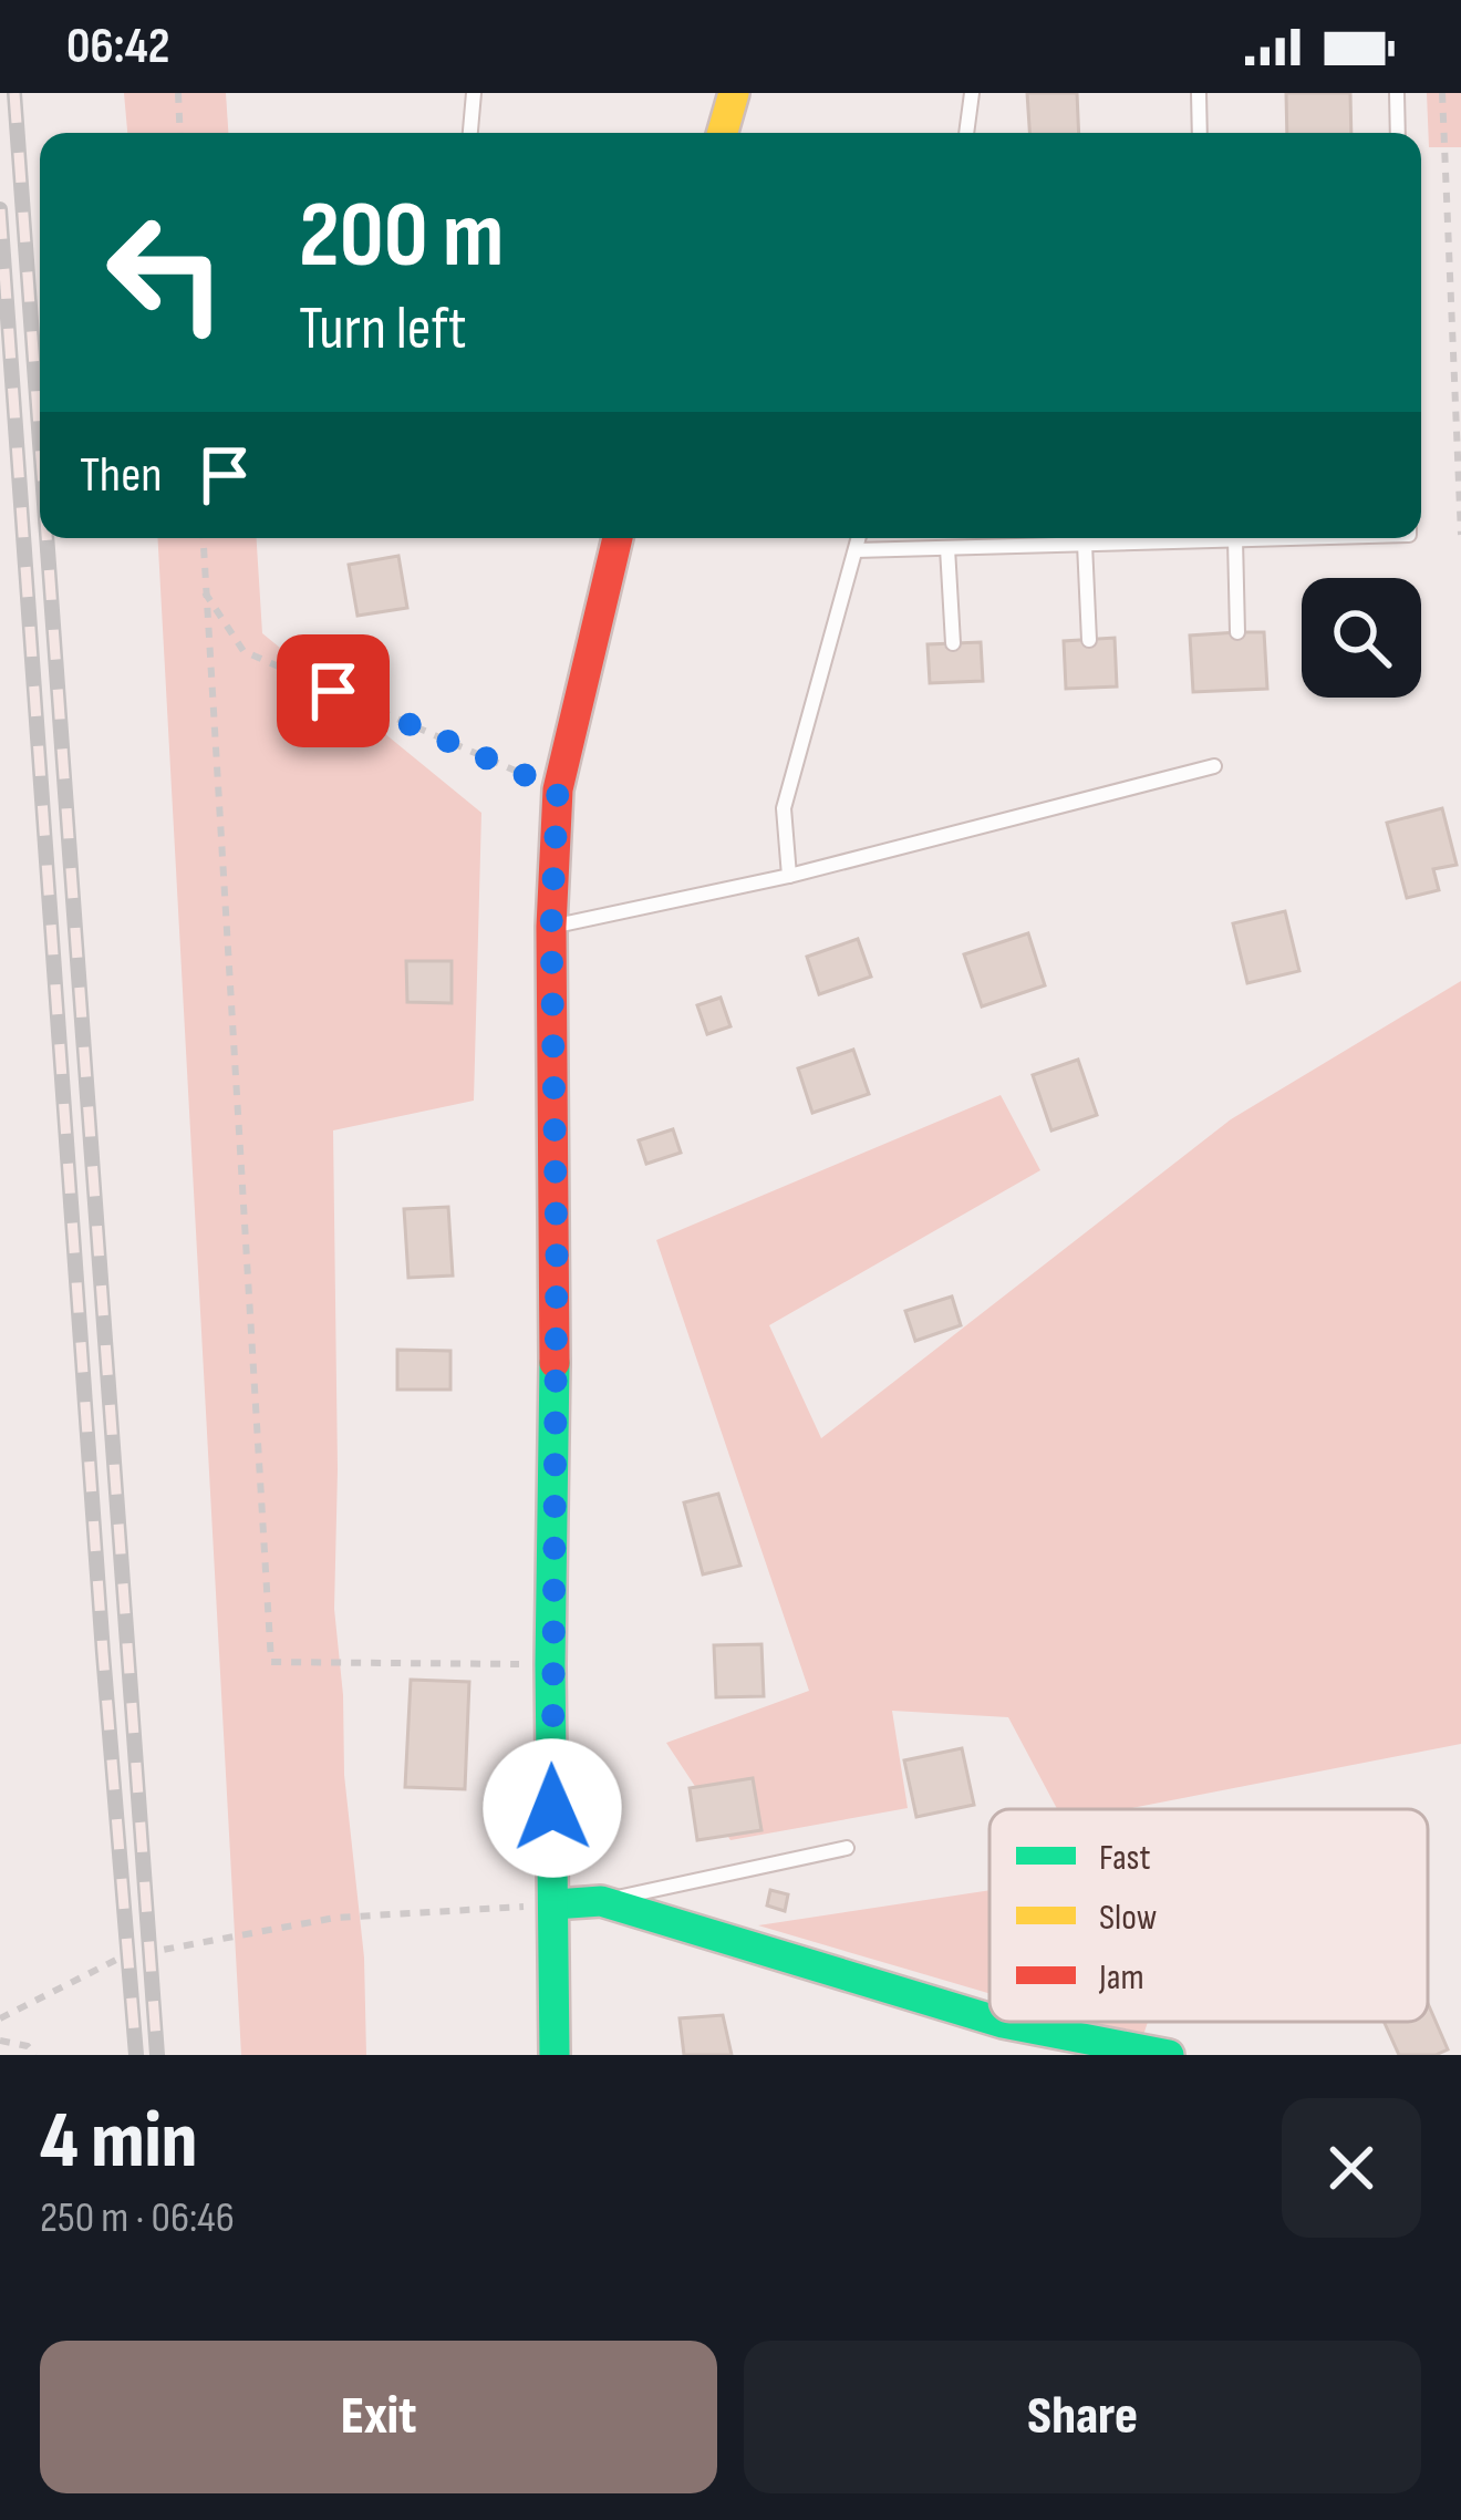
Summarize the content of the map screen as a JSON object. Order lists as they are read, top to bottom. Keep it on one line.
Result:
{"legend":["Fast","Slow","Jam"],"page":{"status":"06:42","turn":["200 m","Turn left"],"then":"Then","heading":["4 min","250 m · 06:46"],"buttons":["Exit","Share"]}}
